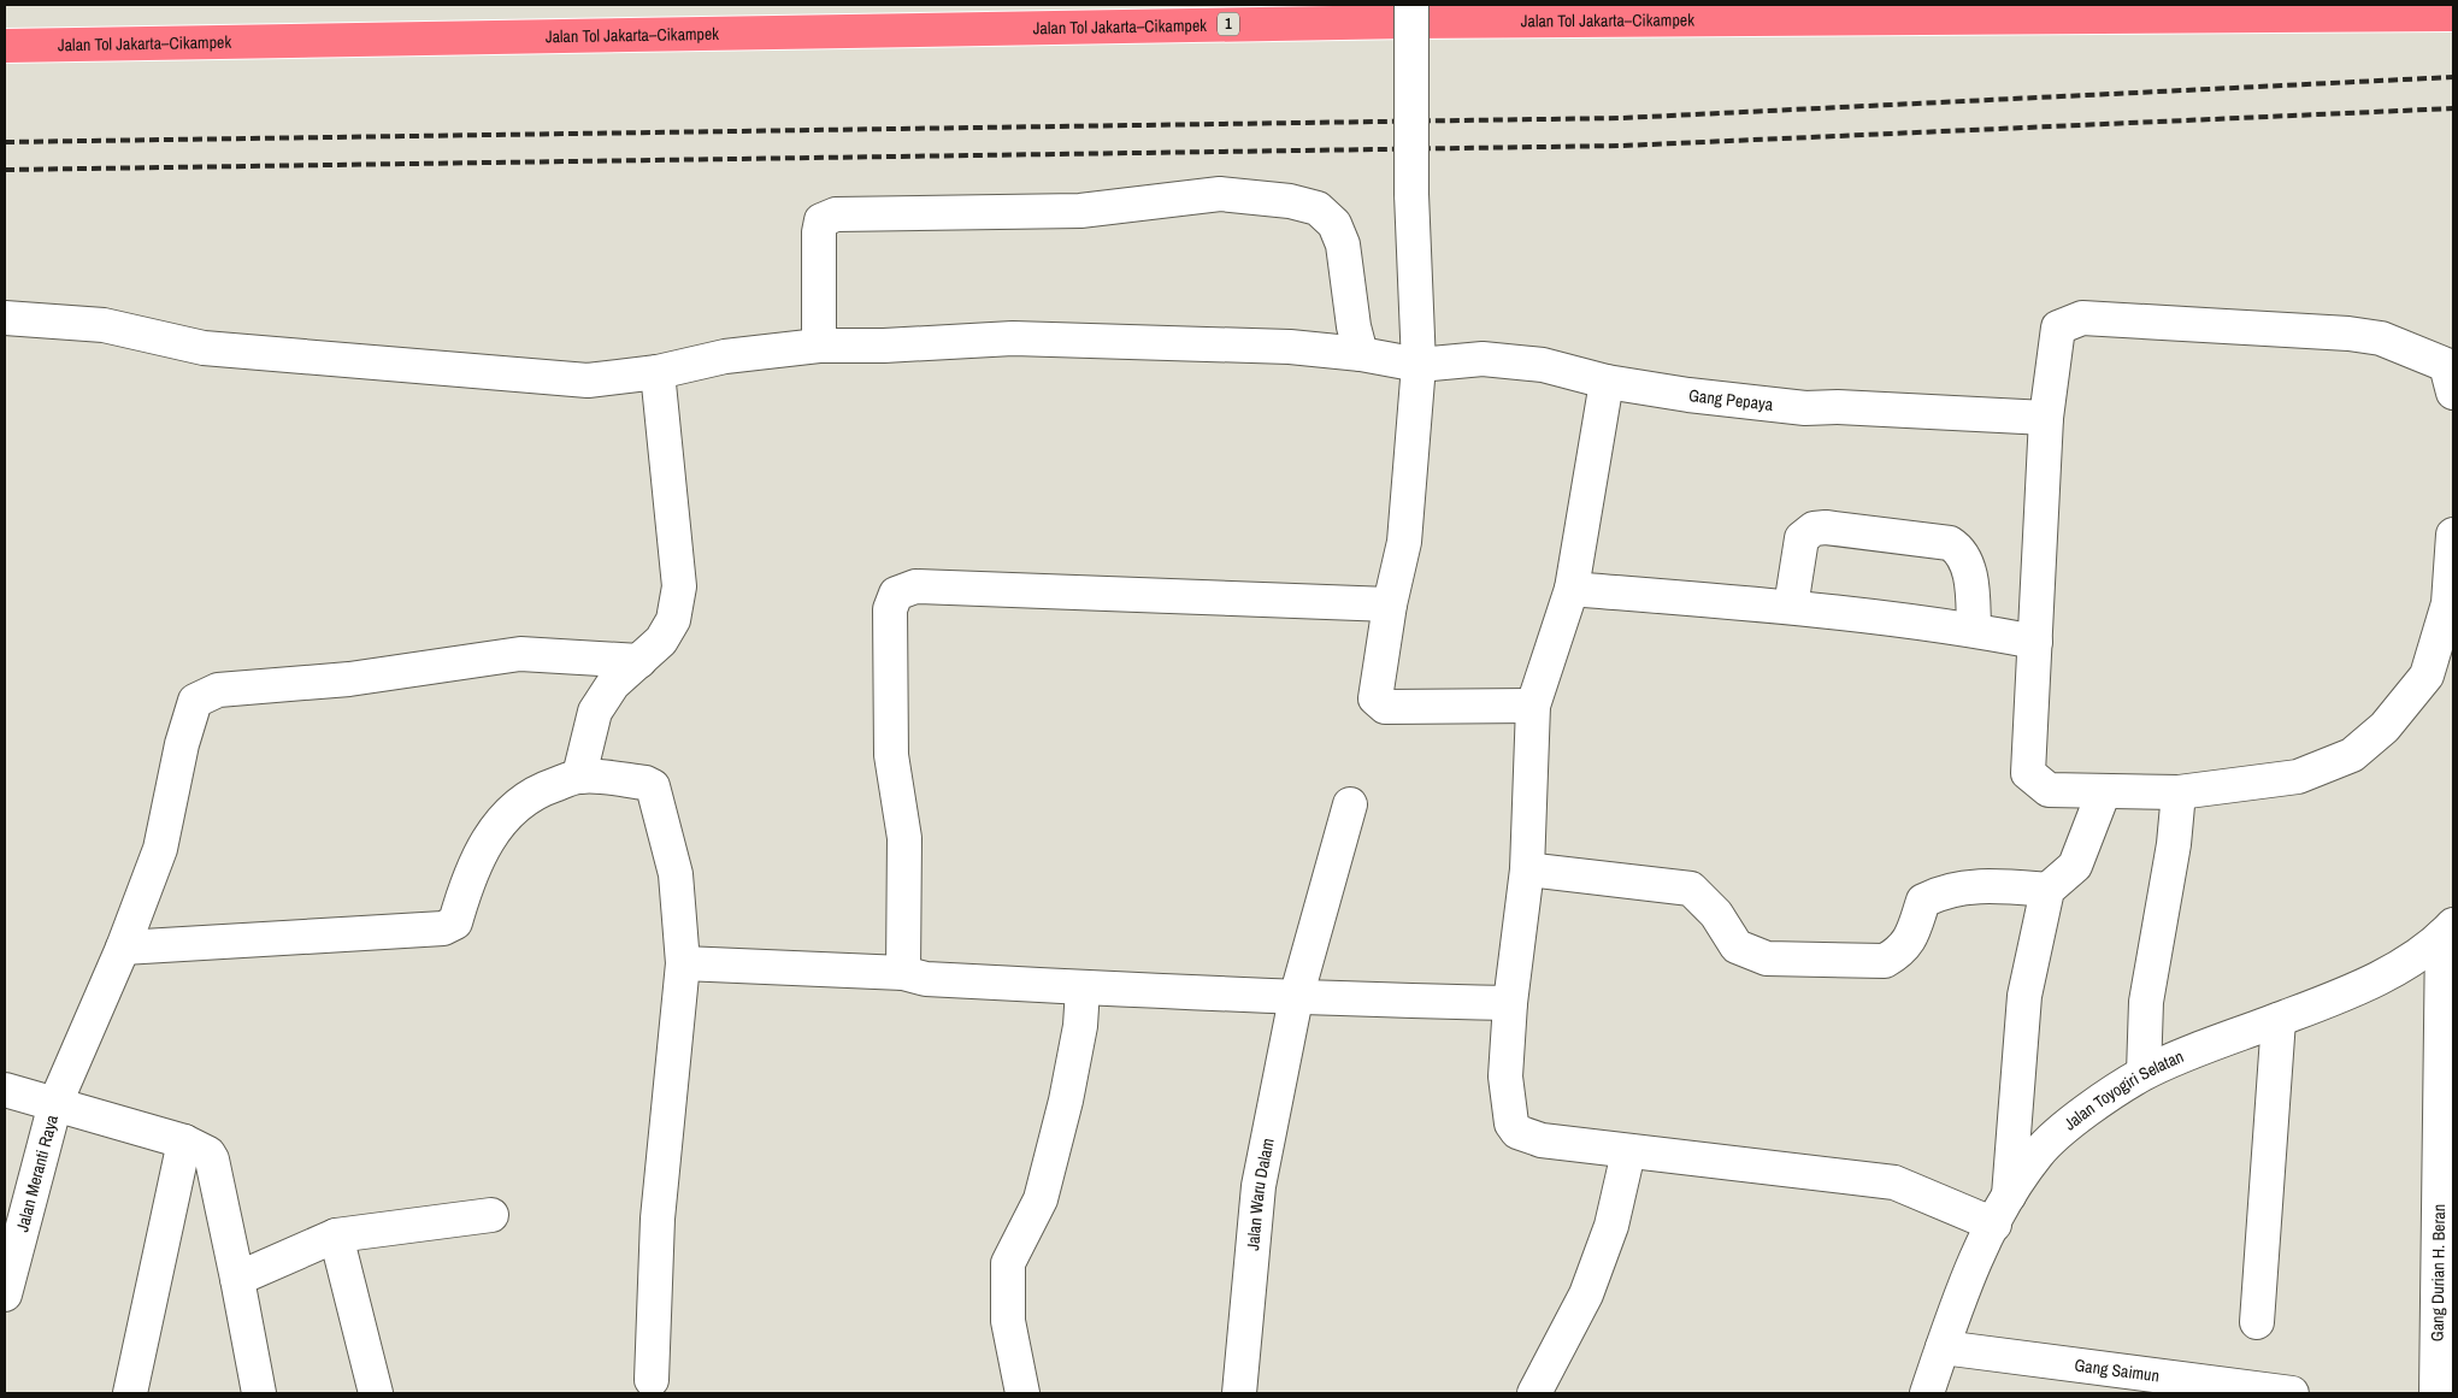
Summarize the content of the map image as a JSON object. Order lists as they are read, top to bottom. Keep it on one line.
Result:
{"streets":{"highway":["Jalan Tol Jakarta–Cikampek","1"],"street":["Gang Pepaya","Jalan Toyogiri Selatan","Jalan Meranti Raya","Jalan Waru Dalam","Gang Durian H. Beran","Gang Saimun"]},"crossings":[["Jalan Toyogiri Selatan","Gang Durian H. Beran"],["Jalan Toyogiri Selatan","Gang Saimun"]]}
